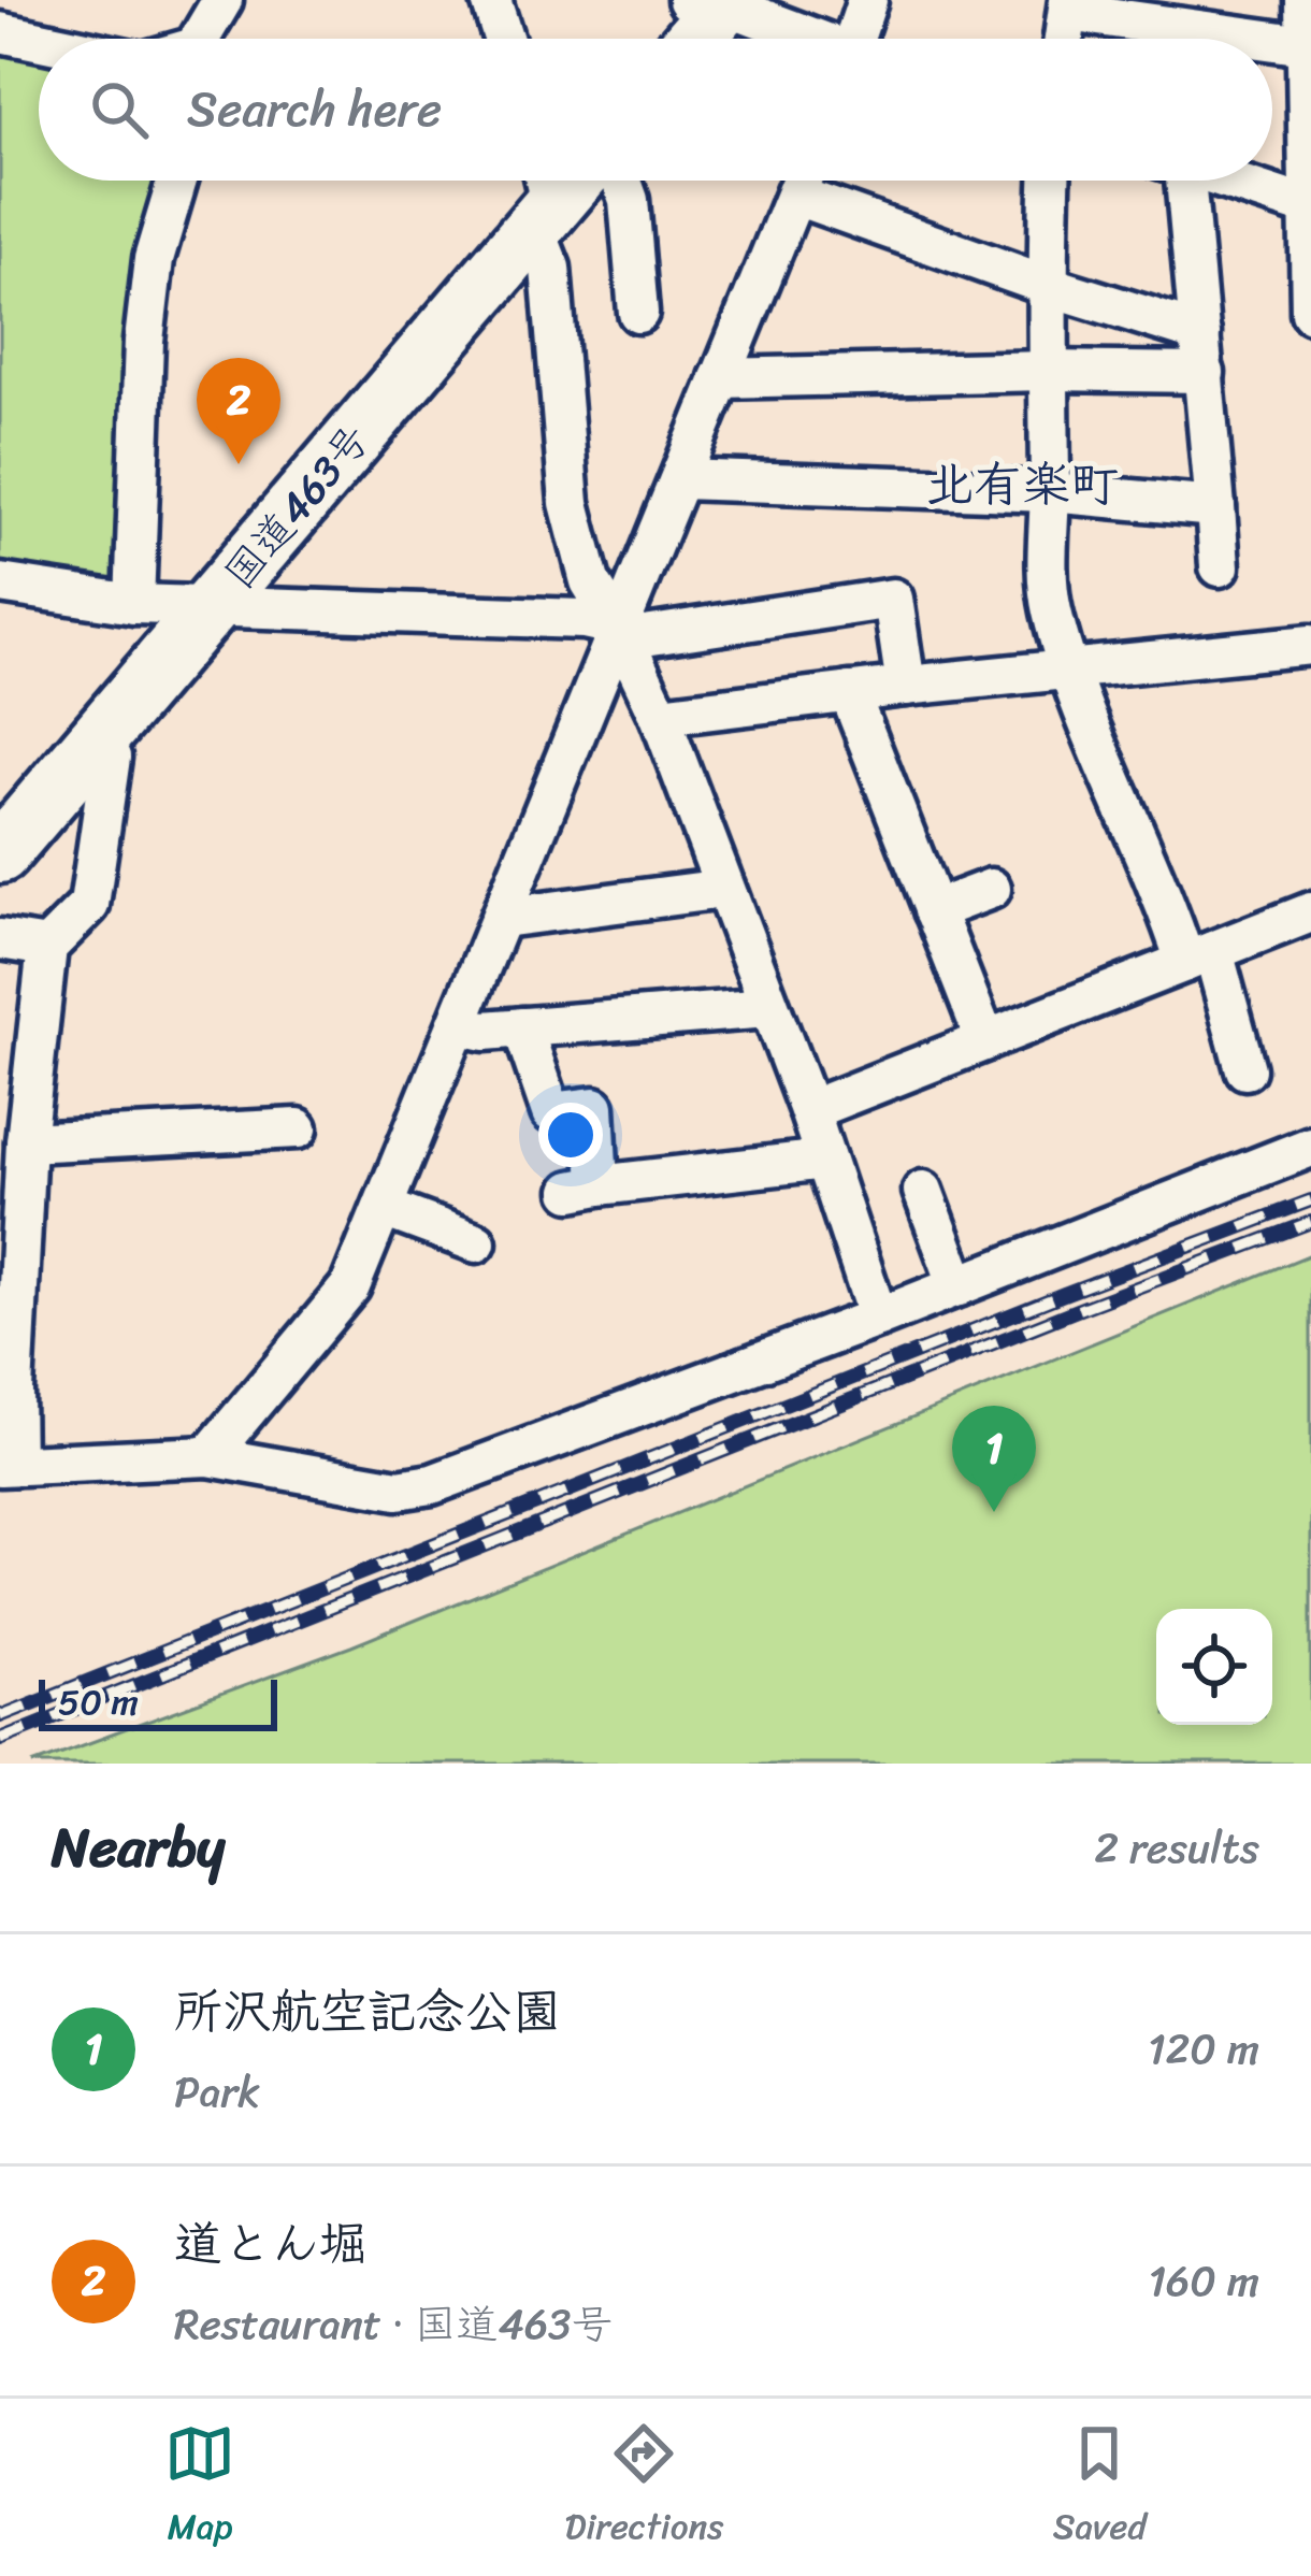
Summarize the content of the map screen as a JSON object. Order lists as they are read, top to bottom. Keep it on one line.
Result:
{"streets":{"highway":["国道463号"]},"districts":["北有楽町"],"scale_bar":"50 m","page":{"search":"Search here","pins":["2","1"],"scale":"50 m","heading":["Nearby","2 results"],"list":[{"mark":"1","name":"所沢航空記念公園","note":"Park","value":"120 m"},{"mark":"2","name":"道とん堀","note":"Restaurant · 国道463号","value":"160 m"}],"nav":["Map","Directions","Saved"]}}
